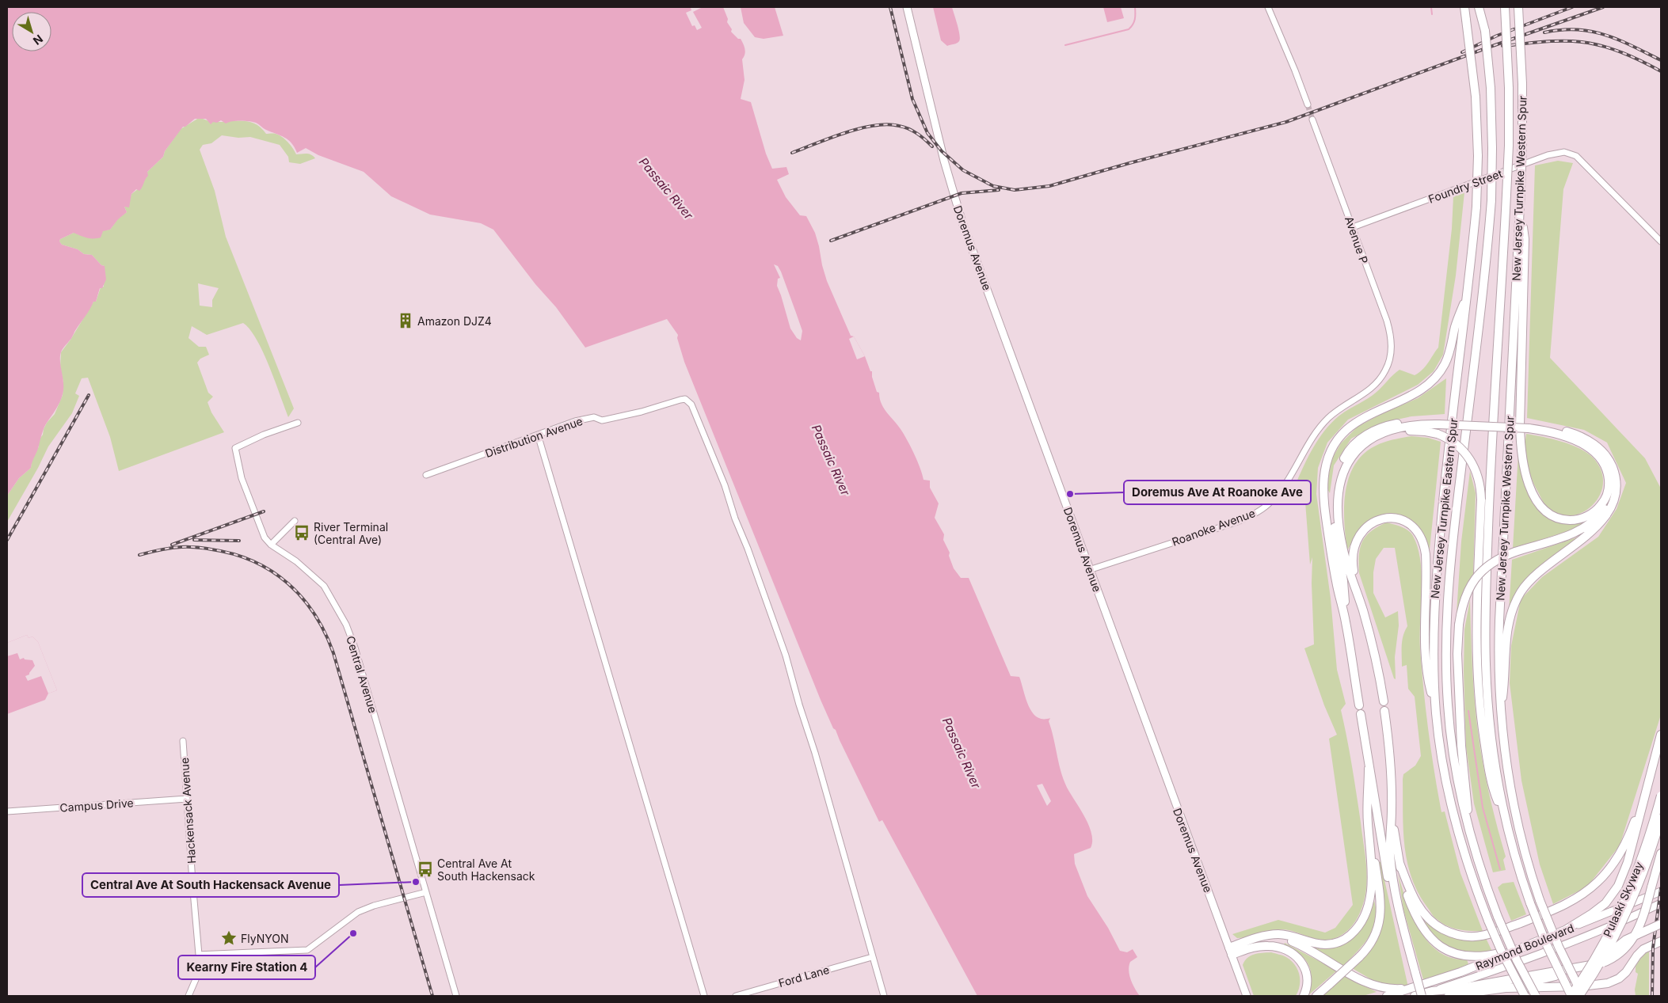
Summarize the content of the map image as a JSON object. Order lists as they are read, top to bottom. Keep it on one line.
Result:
{"streets":{"highway":["New Jersey Turnpike Western Spur","New Jersey Turnpike Eastern Spur","Pulaski Skyway","Raymond Boulevard"],"main road":["Doremus Avenue"],"street":["Foundry Street","Avenue P","Distribution Avenue","Roanoke Avenue","Central Avenue","Campus Drive","Hackensack Avenue","Ford Lane"]},"crossings":[["Foundry Street","Avenue P"],["New Jersey Turnpike Western Spur","Pulaski Skyway"],["Avenue P","Roanoke Avenue"],["Doremus Avenue","Roanoke Avenue"],["Distribution Avenue","Ford Lane"],["Campus Drive","Hackensack Avenue"]],"water":["Passaic River"],"places":{"building":["Amazon DJZ4"],"other":["Doremus Ave At Roanoke Ave","Central Ave At South Hackensack Avenue","Kearny Fire Station 4"],"bus stop":["River Terminal (Central Ave)","Central Ave At South Hackensack"],"place":["FlyNYON"]},"north":"bottom right"}
